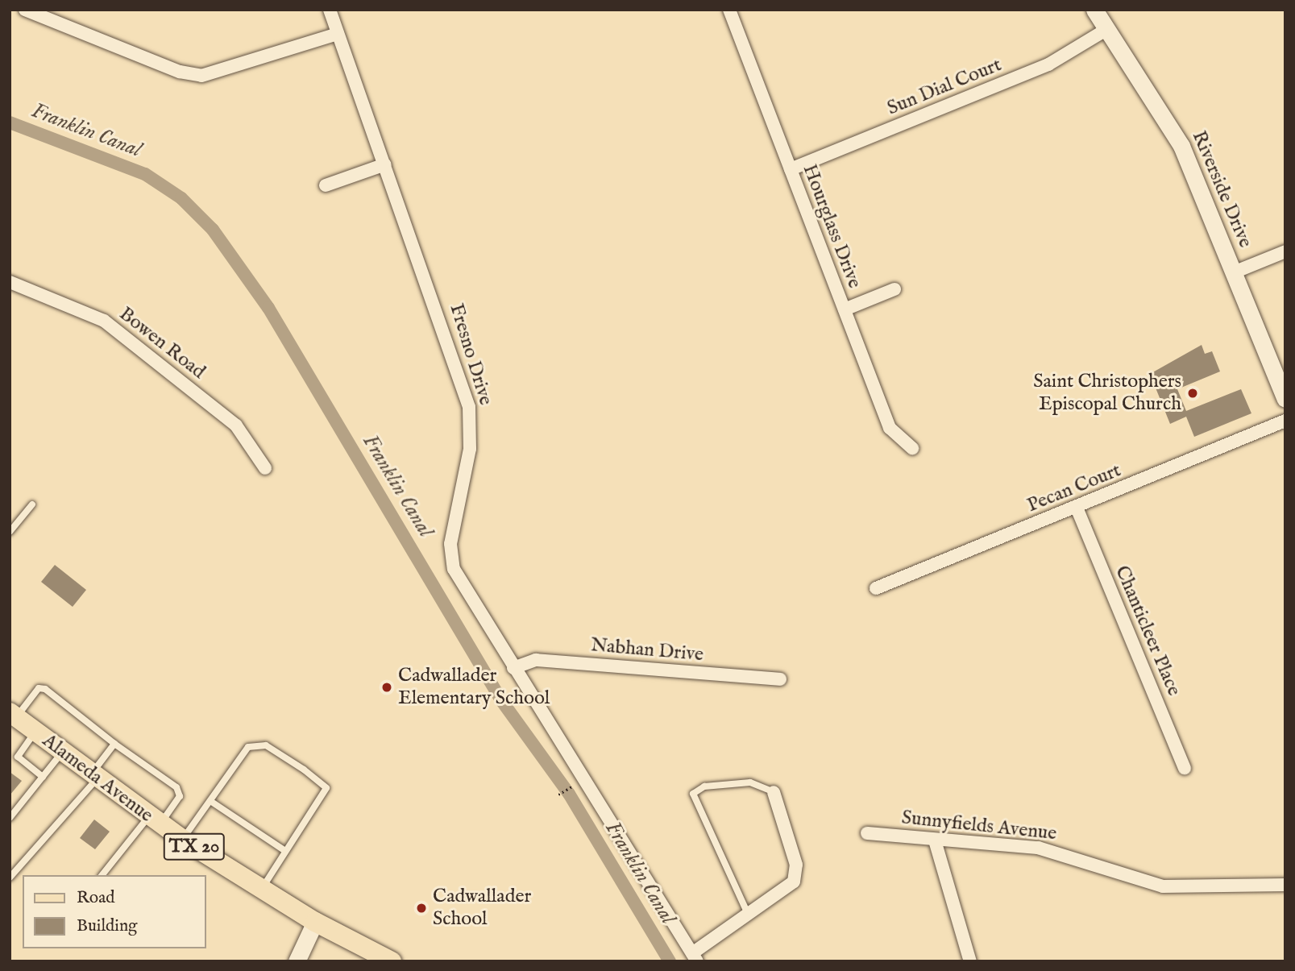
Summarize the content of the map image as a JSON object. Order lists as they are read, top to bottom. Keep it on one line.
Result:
{"streets":{"main road":["Alameda Avenue","TX 20"],"street":["Sun Dial Court","Riverside Drive","Hourglass Drive","Bowen Road","Fresno Drive","Pecan Court","Chanticleer Place","Nabhan Drive","Sunnyfields Avenue"]},"crossings":[["Sun Dial Court","Riverside Drive"],["Sun Dial Court","Hourglass Drive"],["Fresno Drive","Nabhan Drive"],["Pecan Court","Chanticleer Place"]],"water":["Franklin Canal"],"places":["Saint Christophers Episcopal Church","Cadwallader Elementary School","Cadwallader School"],"legend":["Road","Building"]}
